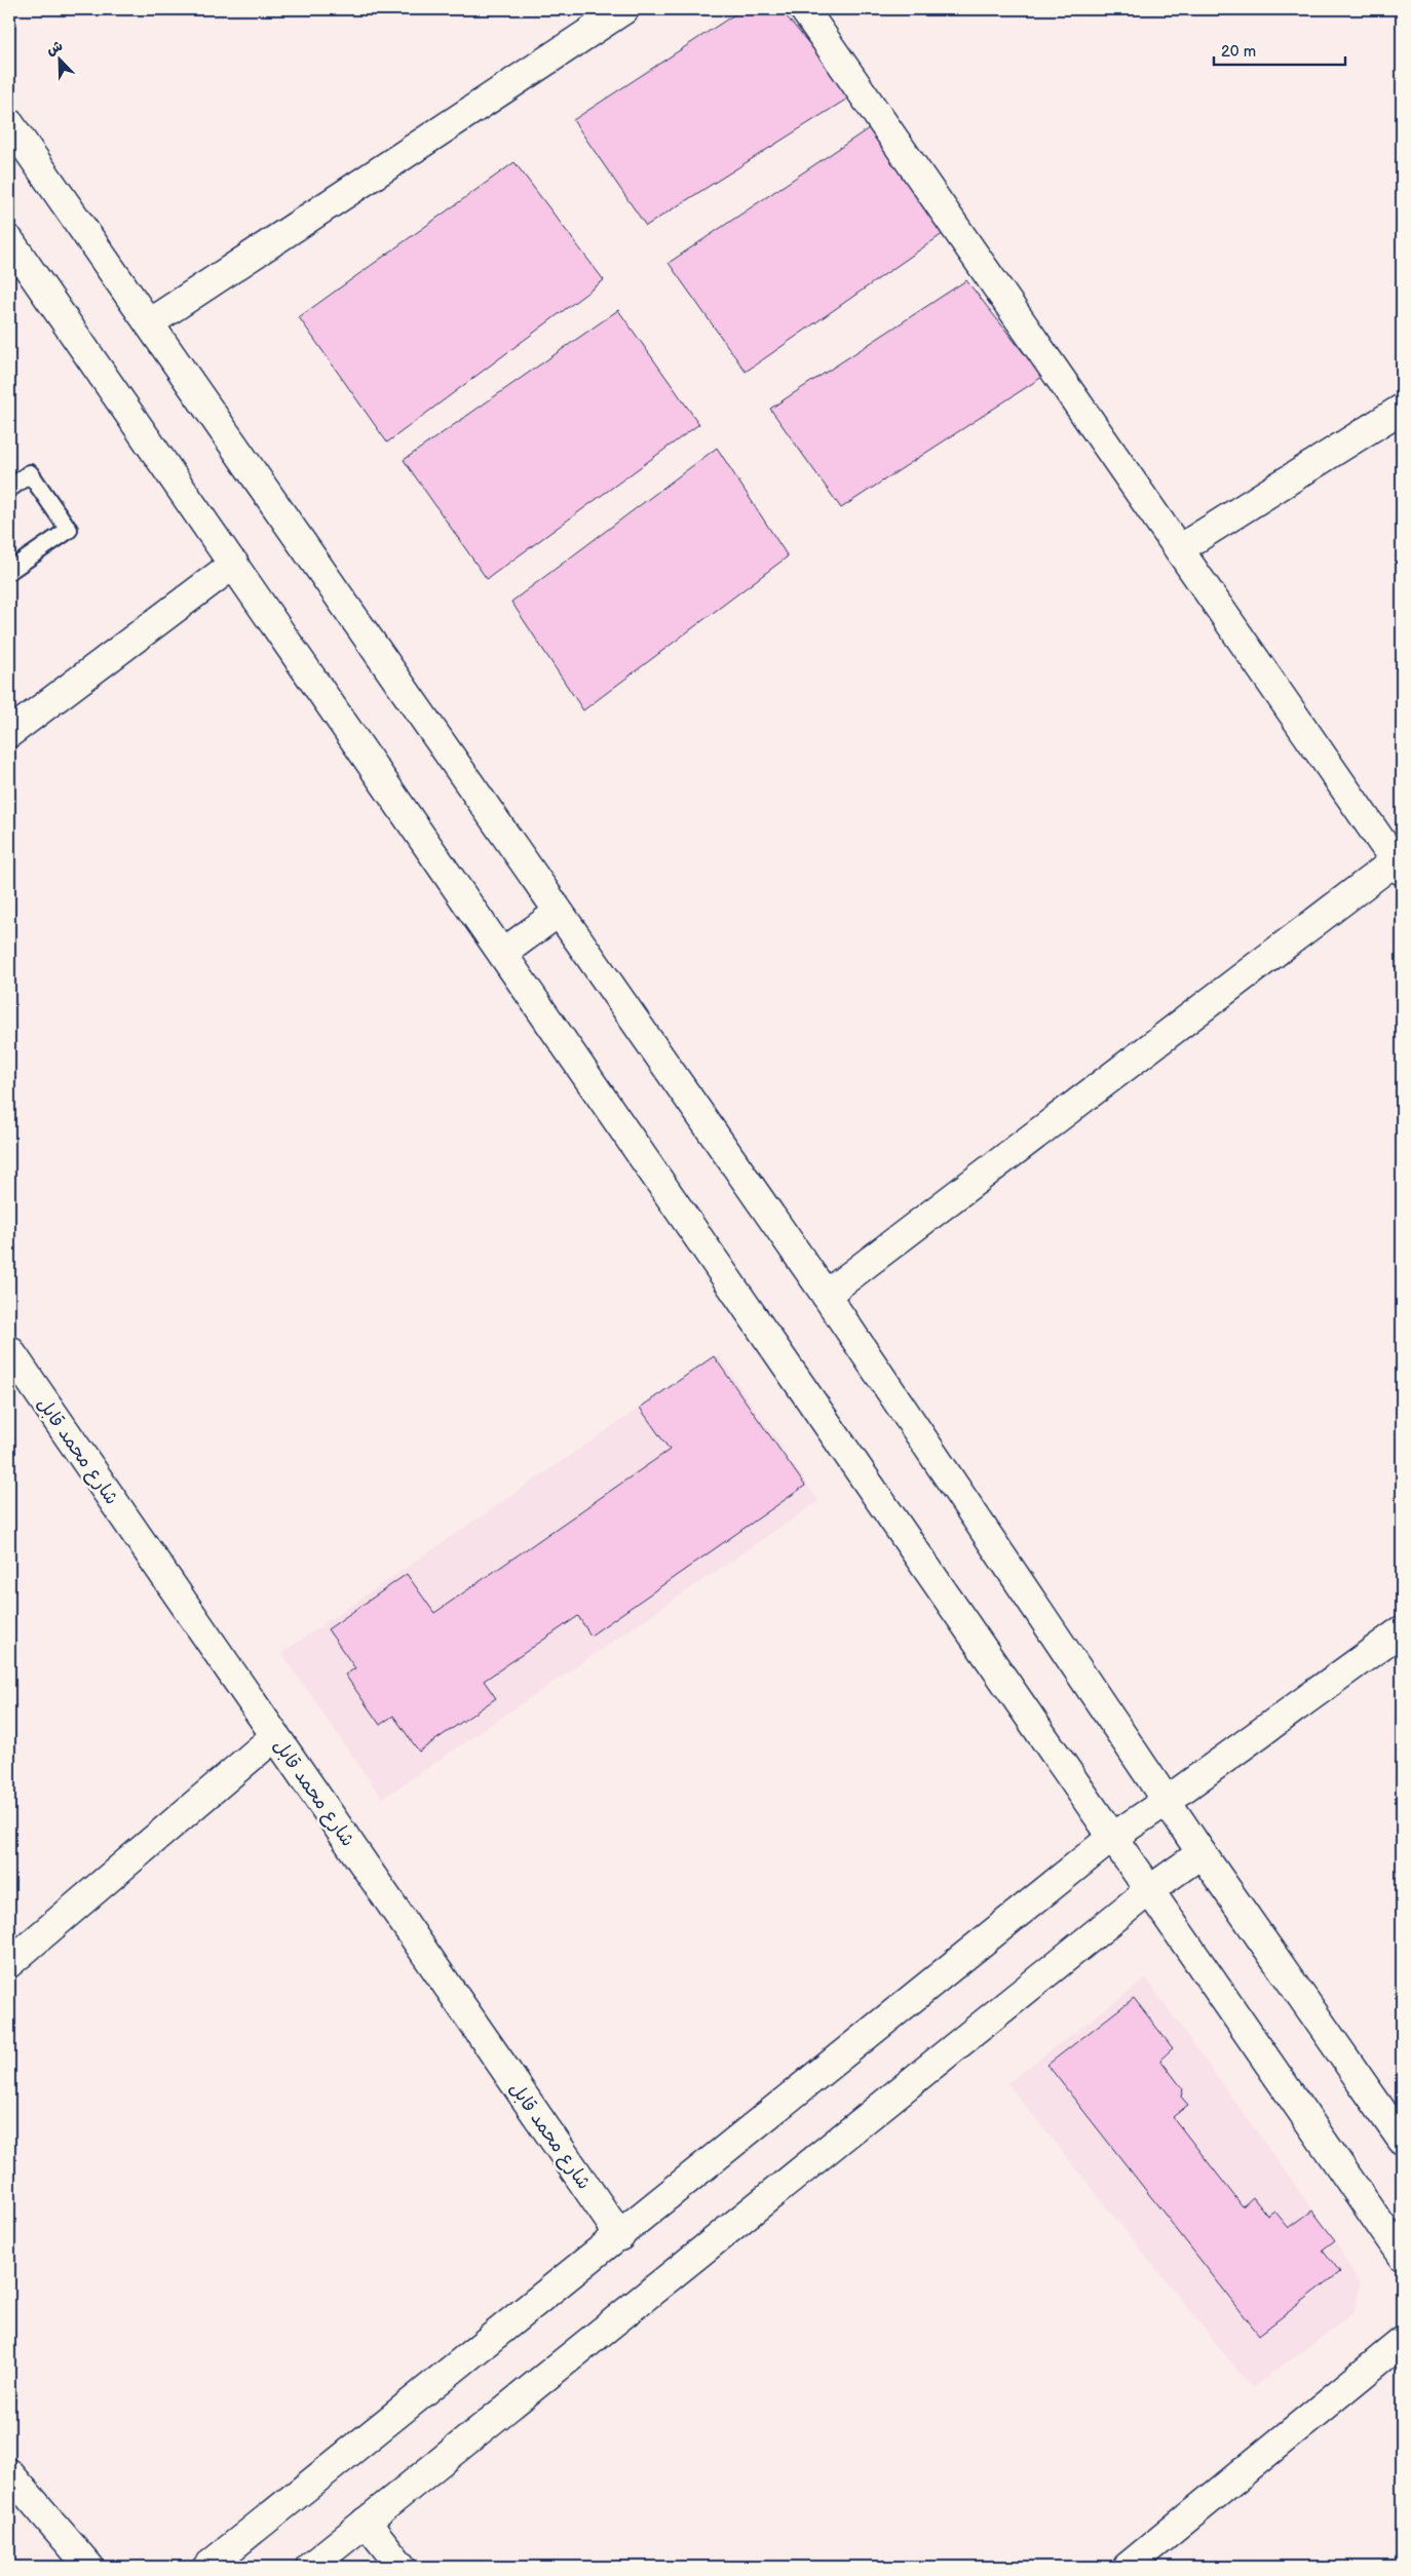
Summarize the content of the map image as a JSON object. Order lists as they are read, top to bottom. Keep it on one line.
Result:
{"streets":{"street":["شارع محمد قابل"]},"scale_bar":"20 m","north":"top left"}
